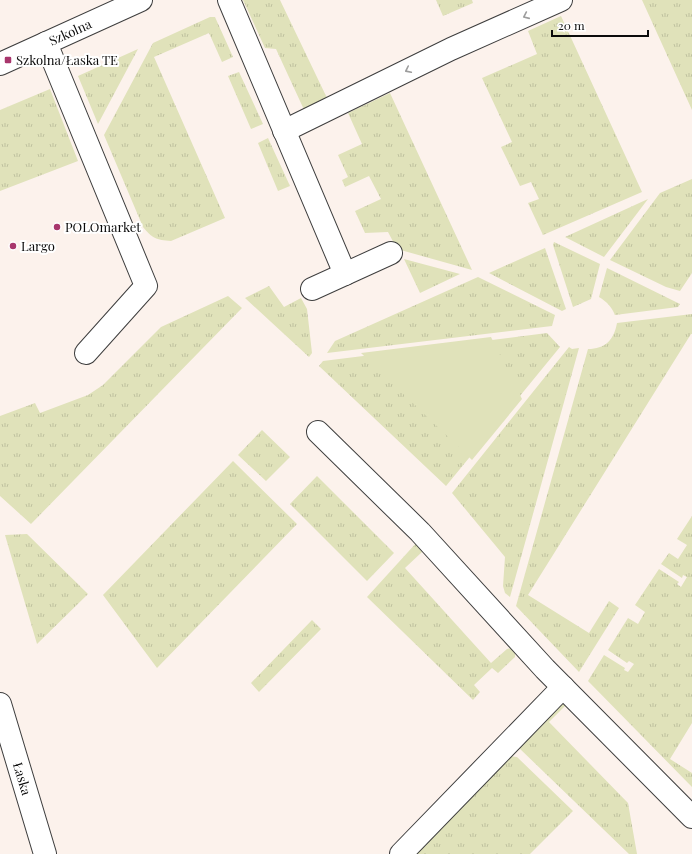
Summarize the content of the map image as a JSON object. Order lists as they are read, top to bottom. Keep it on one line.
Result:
{"streets":{"street":["Szkolna","Łaska"]},"places":{"transit":["Szkolna/Łaska TE"],"other":["POLOmarket","Largo"]},"scale_bar":"20 m"}
